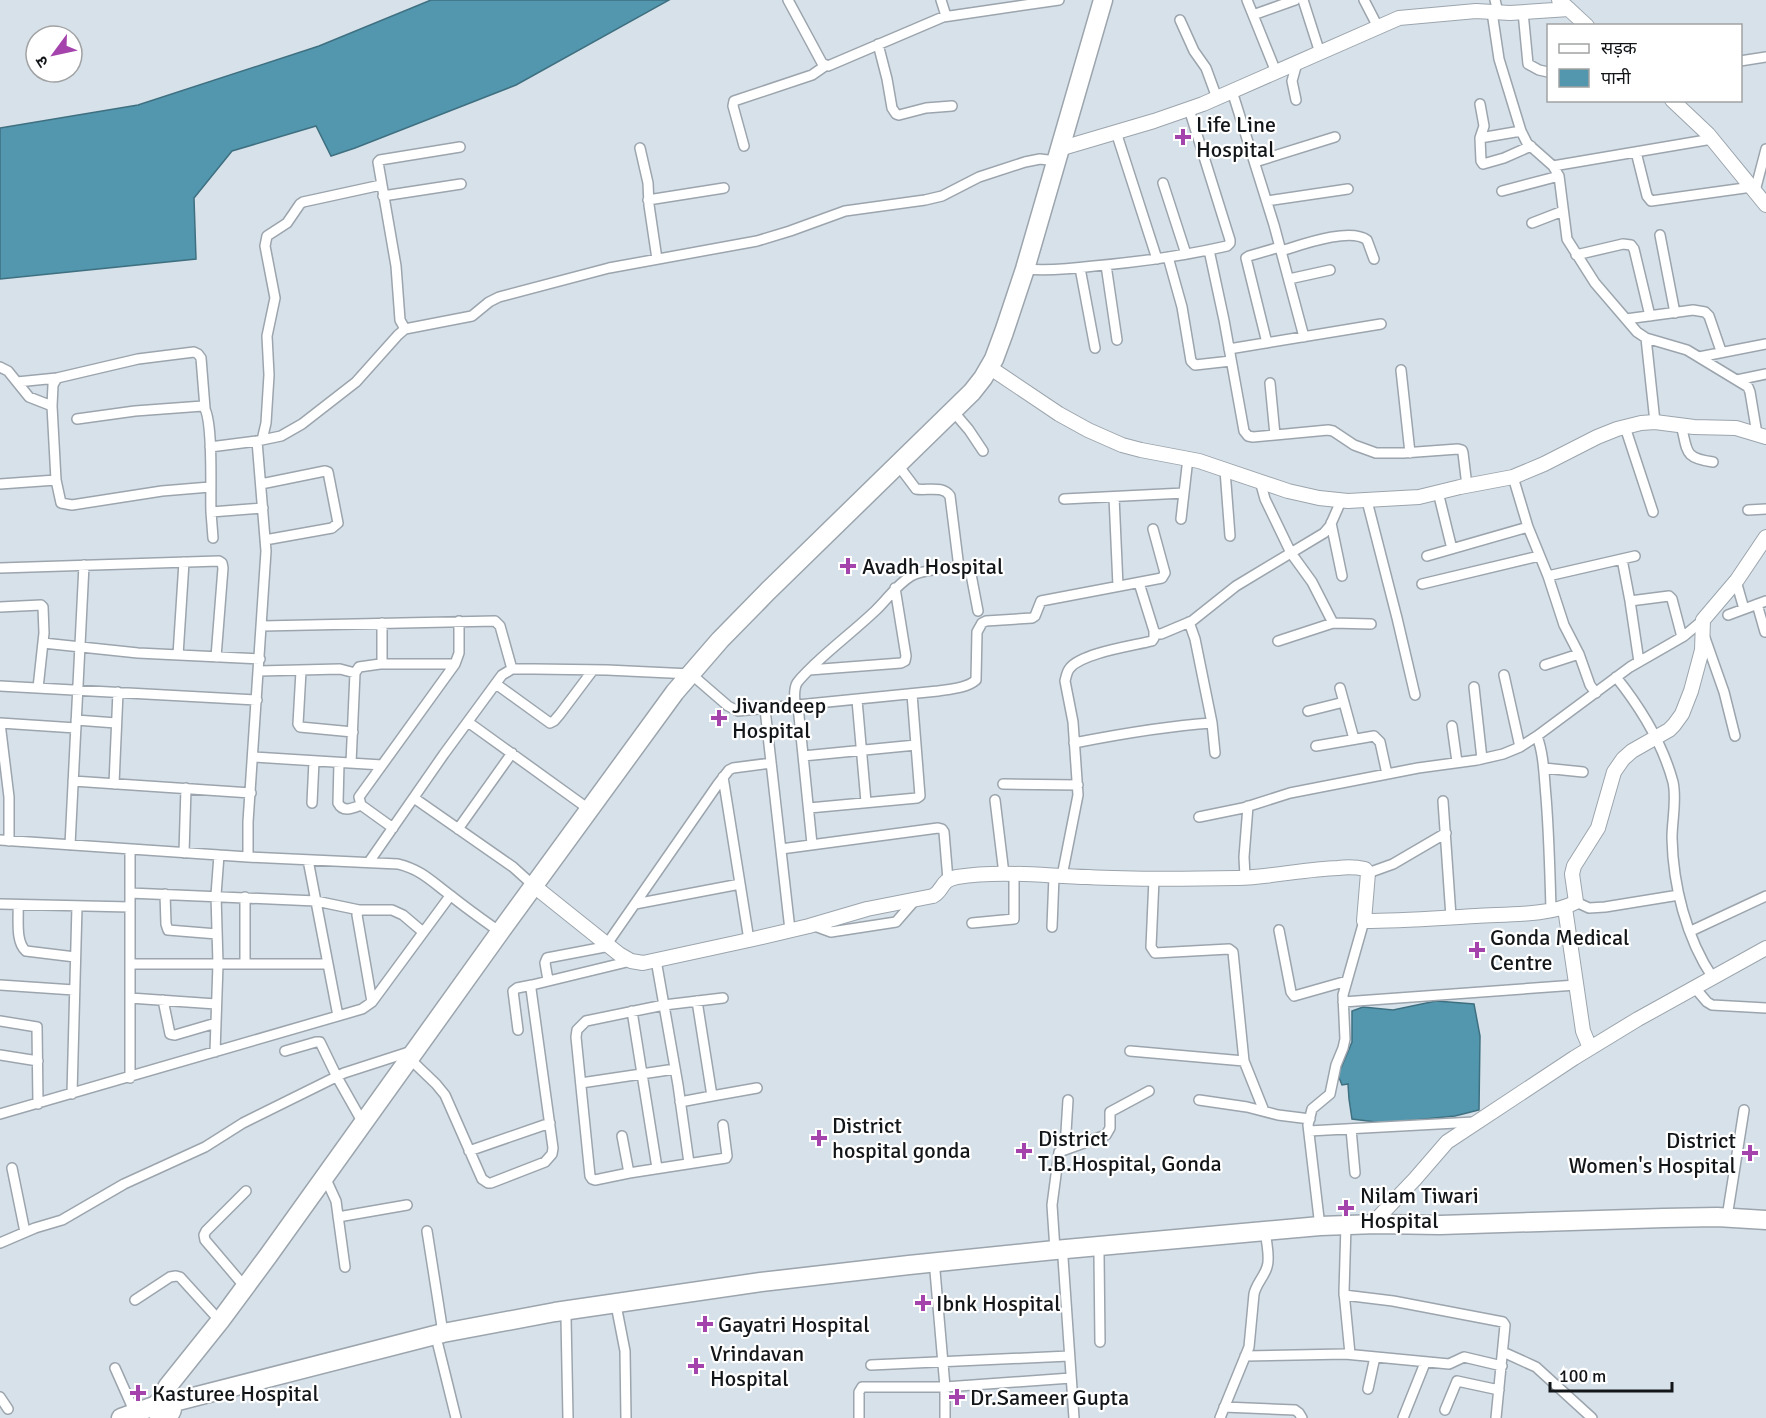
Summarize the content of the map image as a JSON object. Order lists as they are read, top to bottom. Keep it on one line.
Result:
{"places":{"health":["Life Line Hospital","Avadh Hospital","Jivandeep Hospital","Gonda Medical Centre","District hospital gonda","District T.B.Hospital, Gonda","District Women's Hospital","Nilam Tiwari Hospital","Ibnk Hospital","Gayatri Hospital","Vrindavan Hospital","Kasturee Hospital","Dr.Sameer Gupta"]},"legend":["सड़क","पानी"],"scale_bar":"100 m","north":"bottom left"}
